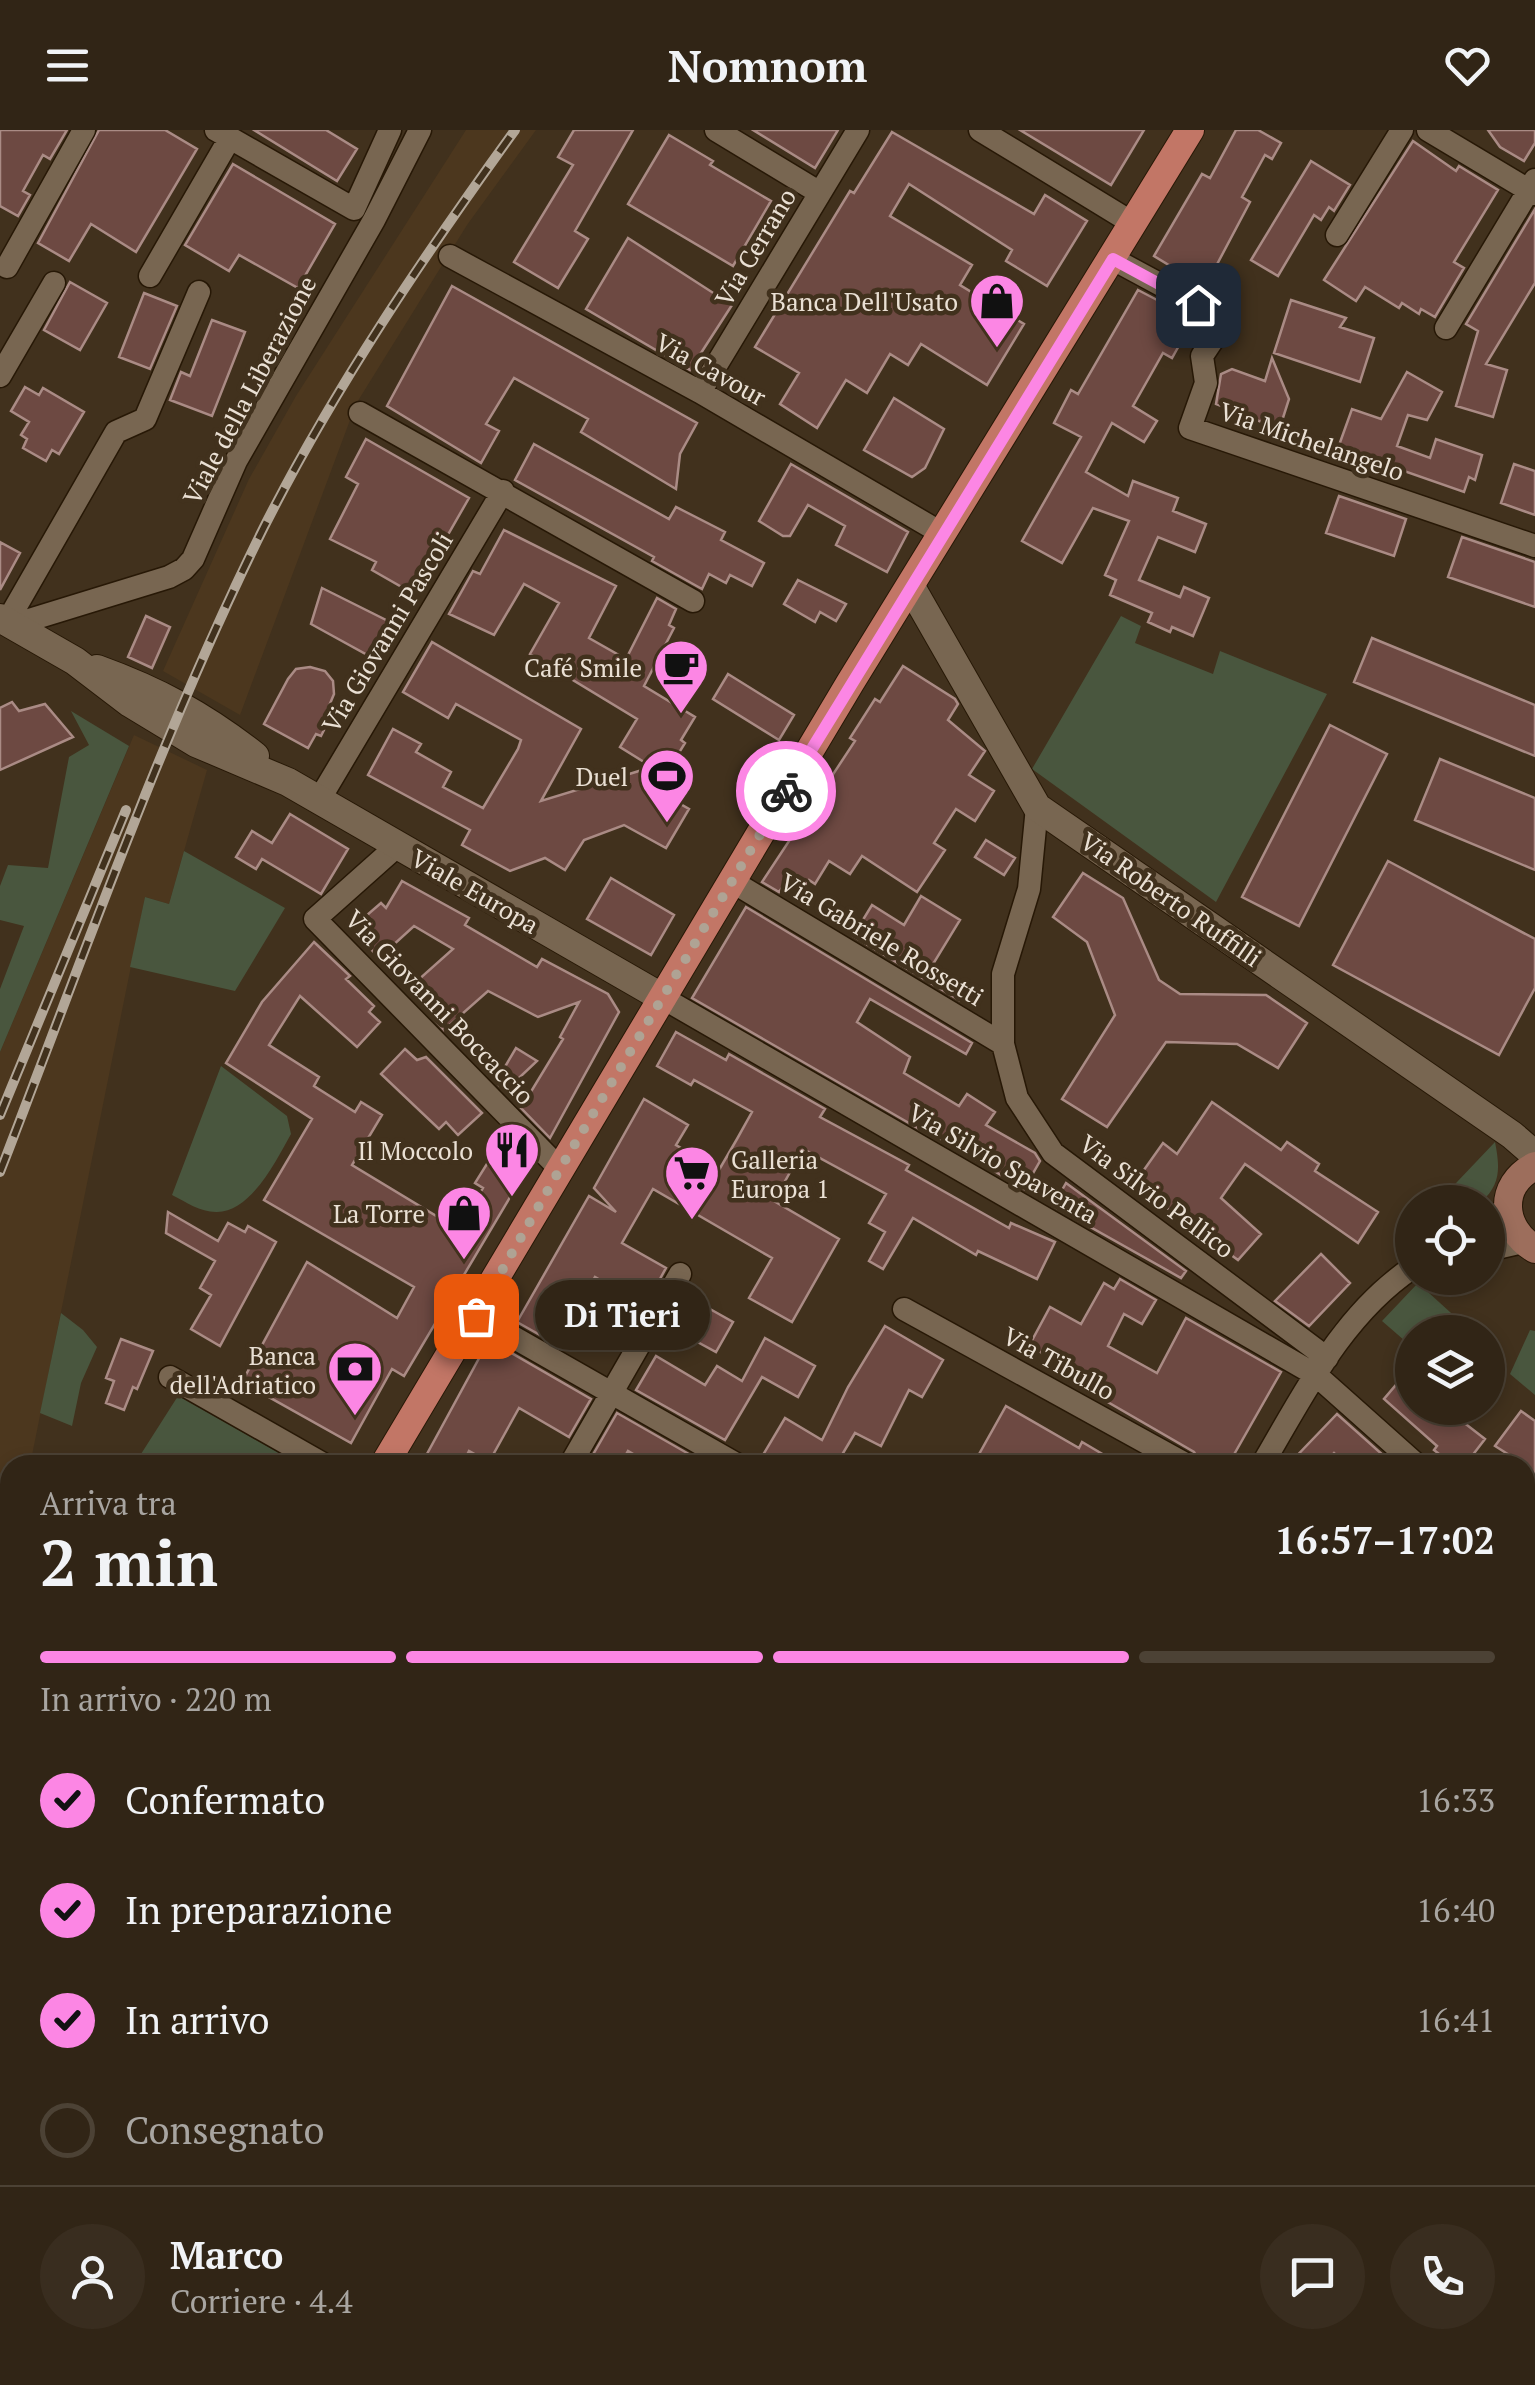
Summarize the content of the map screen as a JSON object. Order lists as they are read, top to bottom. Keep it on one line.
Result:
{"streets":{"street":["Via Cerrano","Via Cavour","Viale della Liberazione","Via Michelangelo","Via Giovanni Pascoli","Viale Europa","Via Roberto Ruffilli","Via Gabriele Rossetti","Via Giovanni Boccaccio","Via Silvio Spaventa","Via Silvio Pellico","Via Tibullo"]},"crossings":[["Via Cerrano","Via Cavour"],["Viale della Liberazione","Viale Europa"],["Via Giovanni Pascoli","Viale Europa"],["Viale Europa","Via Giovanni Boccaccio"],["Viale Europa","Via Silvio Spaventa"],["Via Roberto Ruffilli","Via Silvio Pellico"],["Via Gabriele Rossetti","Via Silvio Pellico"],["Via Silvio Spaventa","Via Silvio Pellico"]],"places":{"shop":["Banca Dell'Usato","La Torre"],"cafe":["Café Smile"],"sports":["Duel"],"restaurant":["Il Moccolo"],"supermarket":["Galleria Europa 1"],"other":["Di Tieri"],"bank":["Banca dell'Adriatico"]},"page":{"header":"Nomnom","bubble":"Di Tieri","heading":["2 min","Arriva tra","16:57–17:02"],"panel":["Marco","Corriere · 4.4"],"bar":"In arrivo · 220 m","list":[["Confermato","16:33"],["In preparazione","16:40"],["In arrivo","16:41"],"Consegnato"]}}
